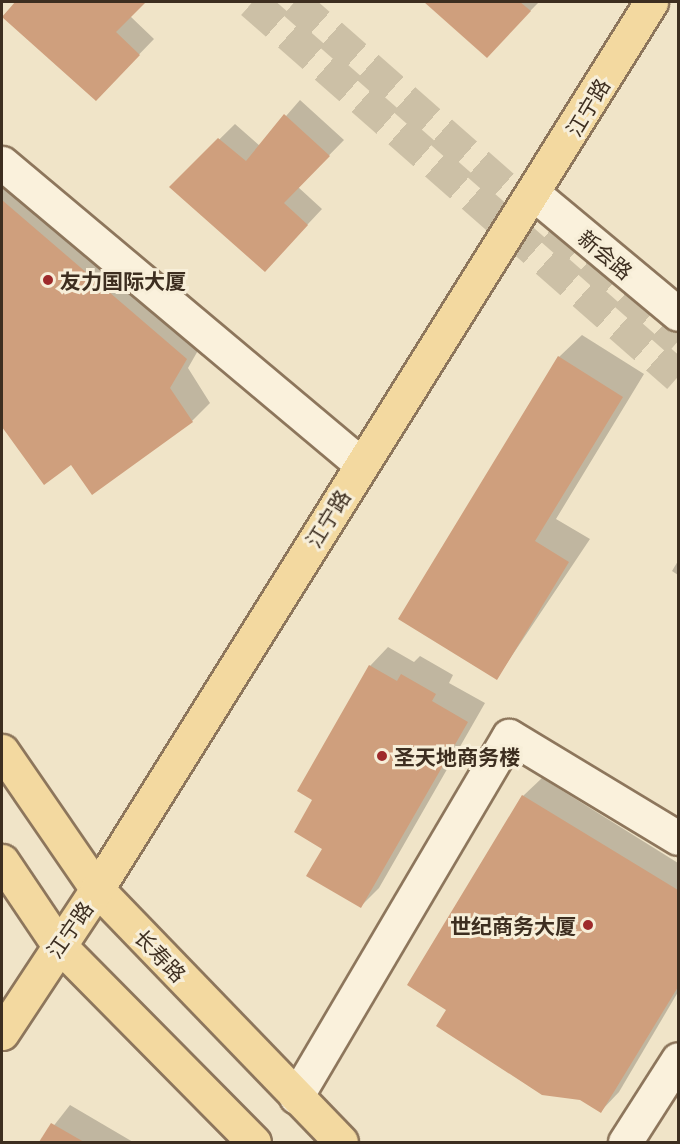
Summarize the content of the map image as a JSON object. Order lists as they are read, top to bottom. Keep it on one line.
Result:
{"streets":{"main road":["江宁路","长寿路"],"street":["新会路"]},"crossings":[["江宁路","新会路"],["江宁路","长寿路"]],"places":["友力国际大厦","圣天地商务楼","世纪商务大厦"]}
